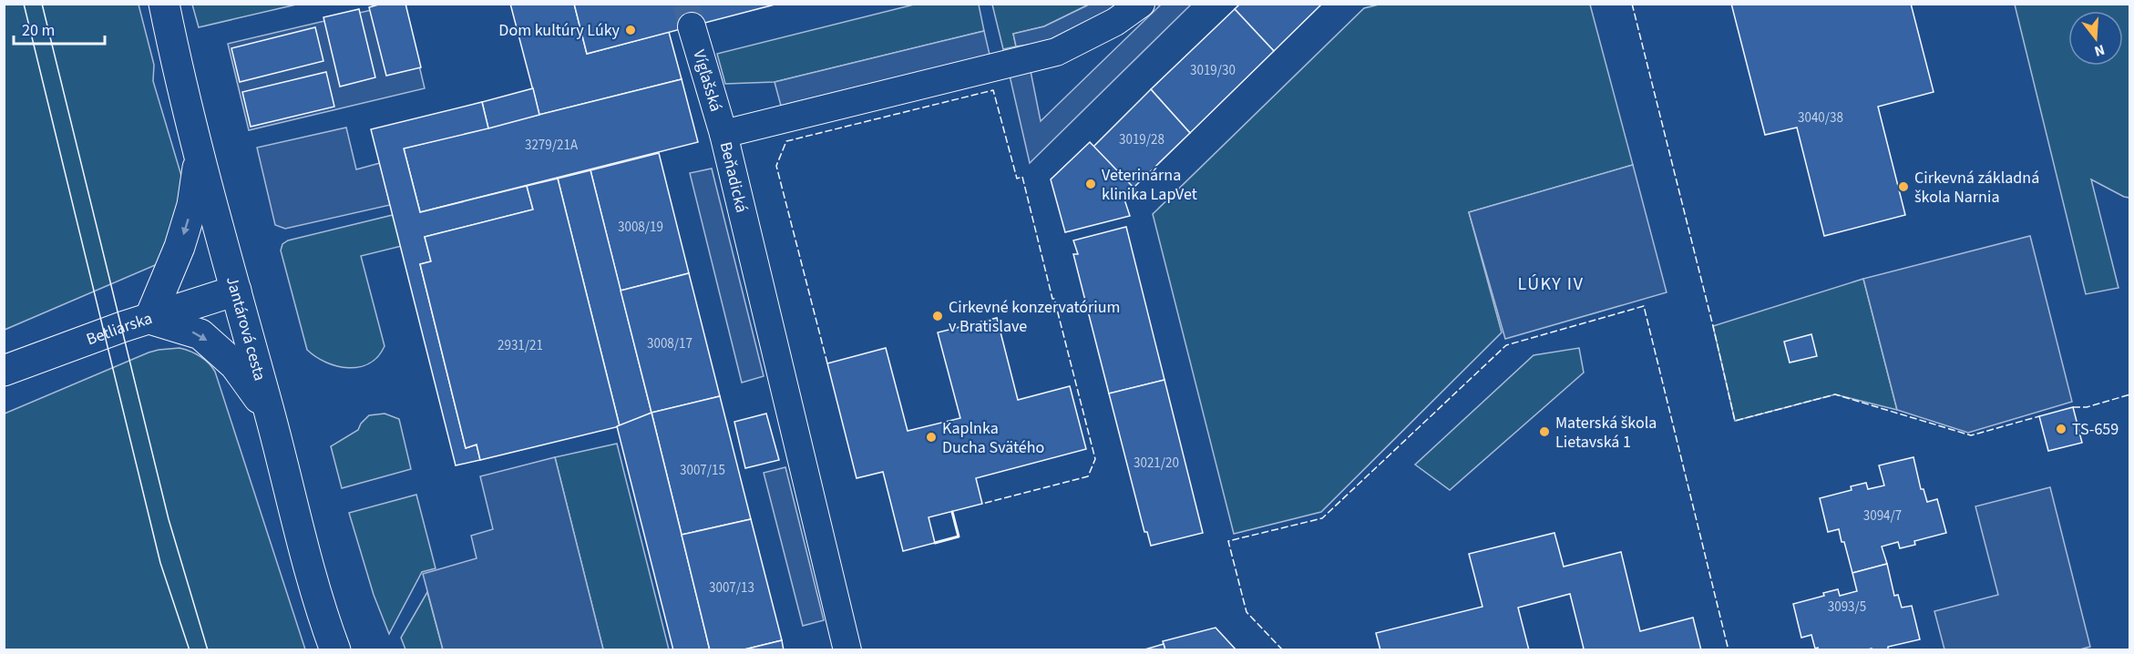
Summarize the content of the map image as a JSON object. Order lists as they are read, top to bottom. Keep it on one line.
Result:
{"streets":{"street":["Vígľašská","Beňadická","Jantárová cesta","Betliarska"]},"crossings":[["Vígľašská","Beňadická"],["Jantárová cesta","Betliarska"]],"districts":["LÚKY IV"],"places":["Dom kultúry Lúky","Veterinárna klinika LapVet","Cirkevná základná škola Narnia","Cirkevné konzervatórium v Bratislave","TS-659","Materská škola Lietavská 1","Kaplnka Ducha Svätého"],"house_numbers":["3019/30","3040/38","3019/28","3279/21A","3008/19","3008/17","2931/21","3021/20","3007/15","3094/7","3007/13","3093/5"],"scale_bar":"20 m","north":"bottom"}
